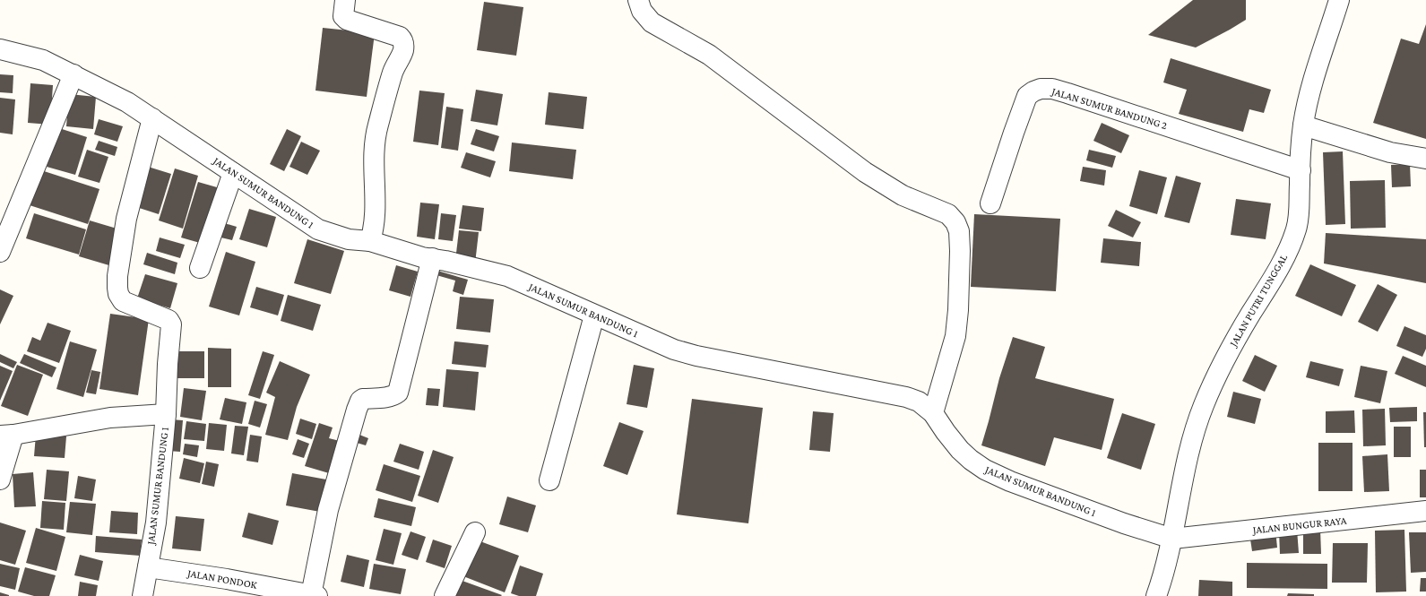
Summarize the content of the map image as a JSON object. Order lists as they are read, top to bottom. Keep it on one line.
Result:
{"streets":{"street":["JALAN SUMUR BANDUNG 2","JALAN SUMUR BANDUNG 1","JALAN PUTRI TUNGGAL","JALAN BUNGUR RAYA","JALAN PONDOK"]},"crossings":[["JALAN SUMUR BANDUNG 2","JALAN PUTRI TUNGGAL"],["JALAN SUMUR BANDUNG 1","JALAN PUTRI TUNGGAL"],["JALAN SUMUR BANDUNG 1","JALAN BUNGUR RAYA"],["JALAN SUMUR BANDUNG 1","JALAN PONDOK"],["JALAN PUTRI TUNGGAL","JALAN BUNGUR RAYA"]]}
